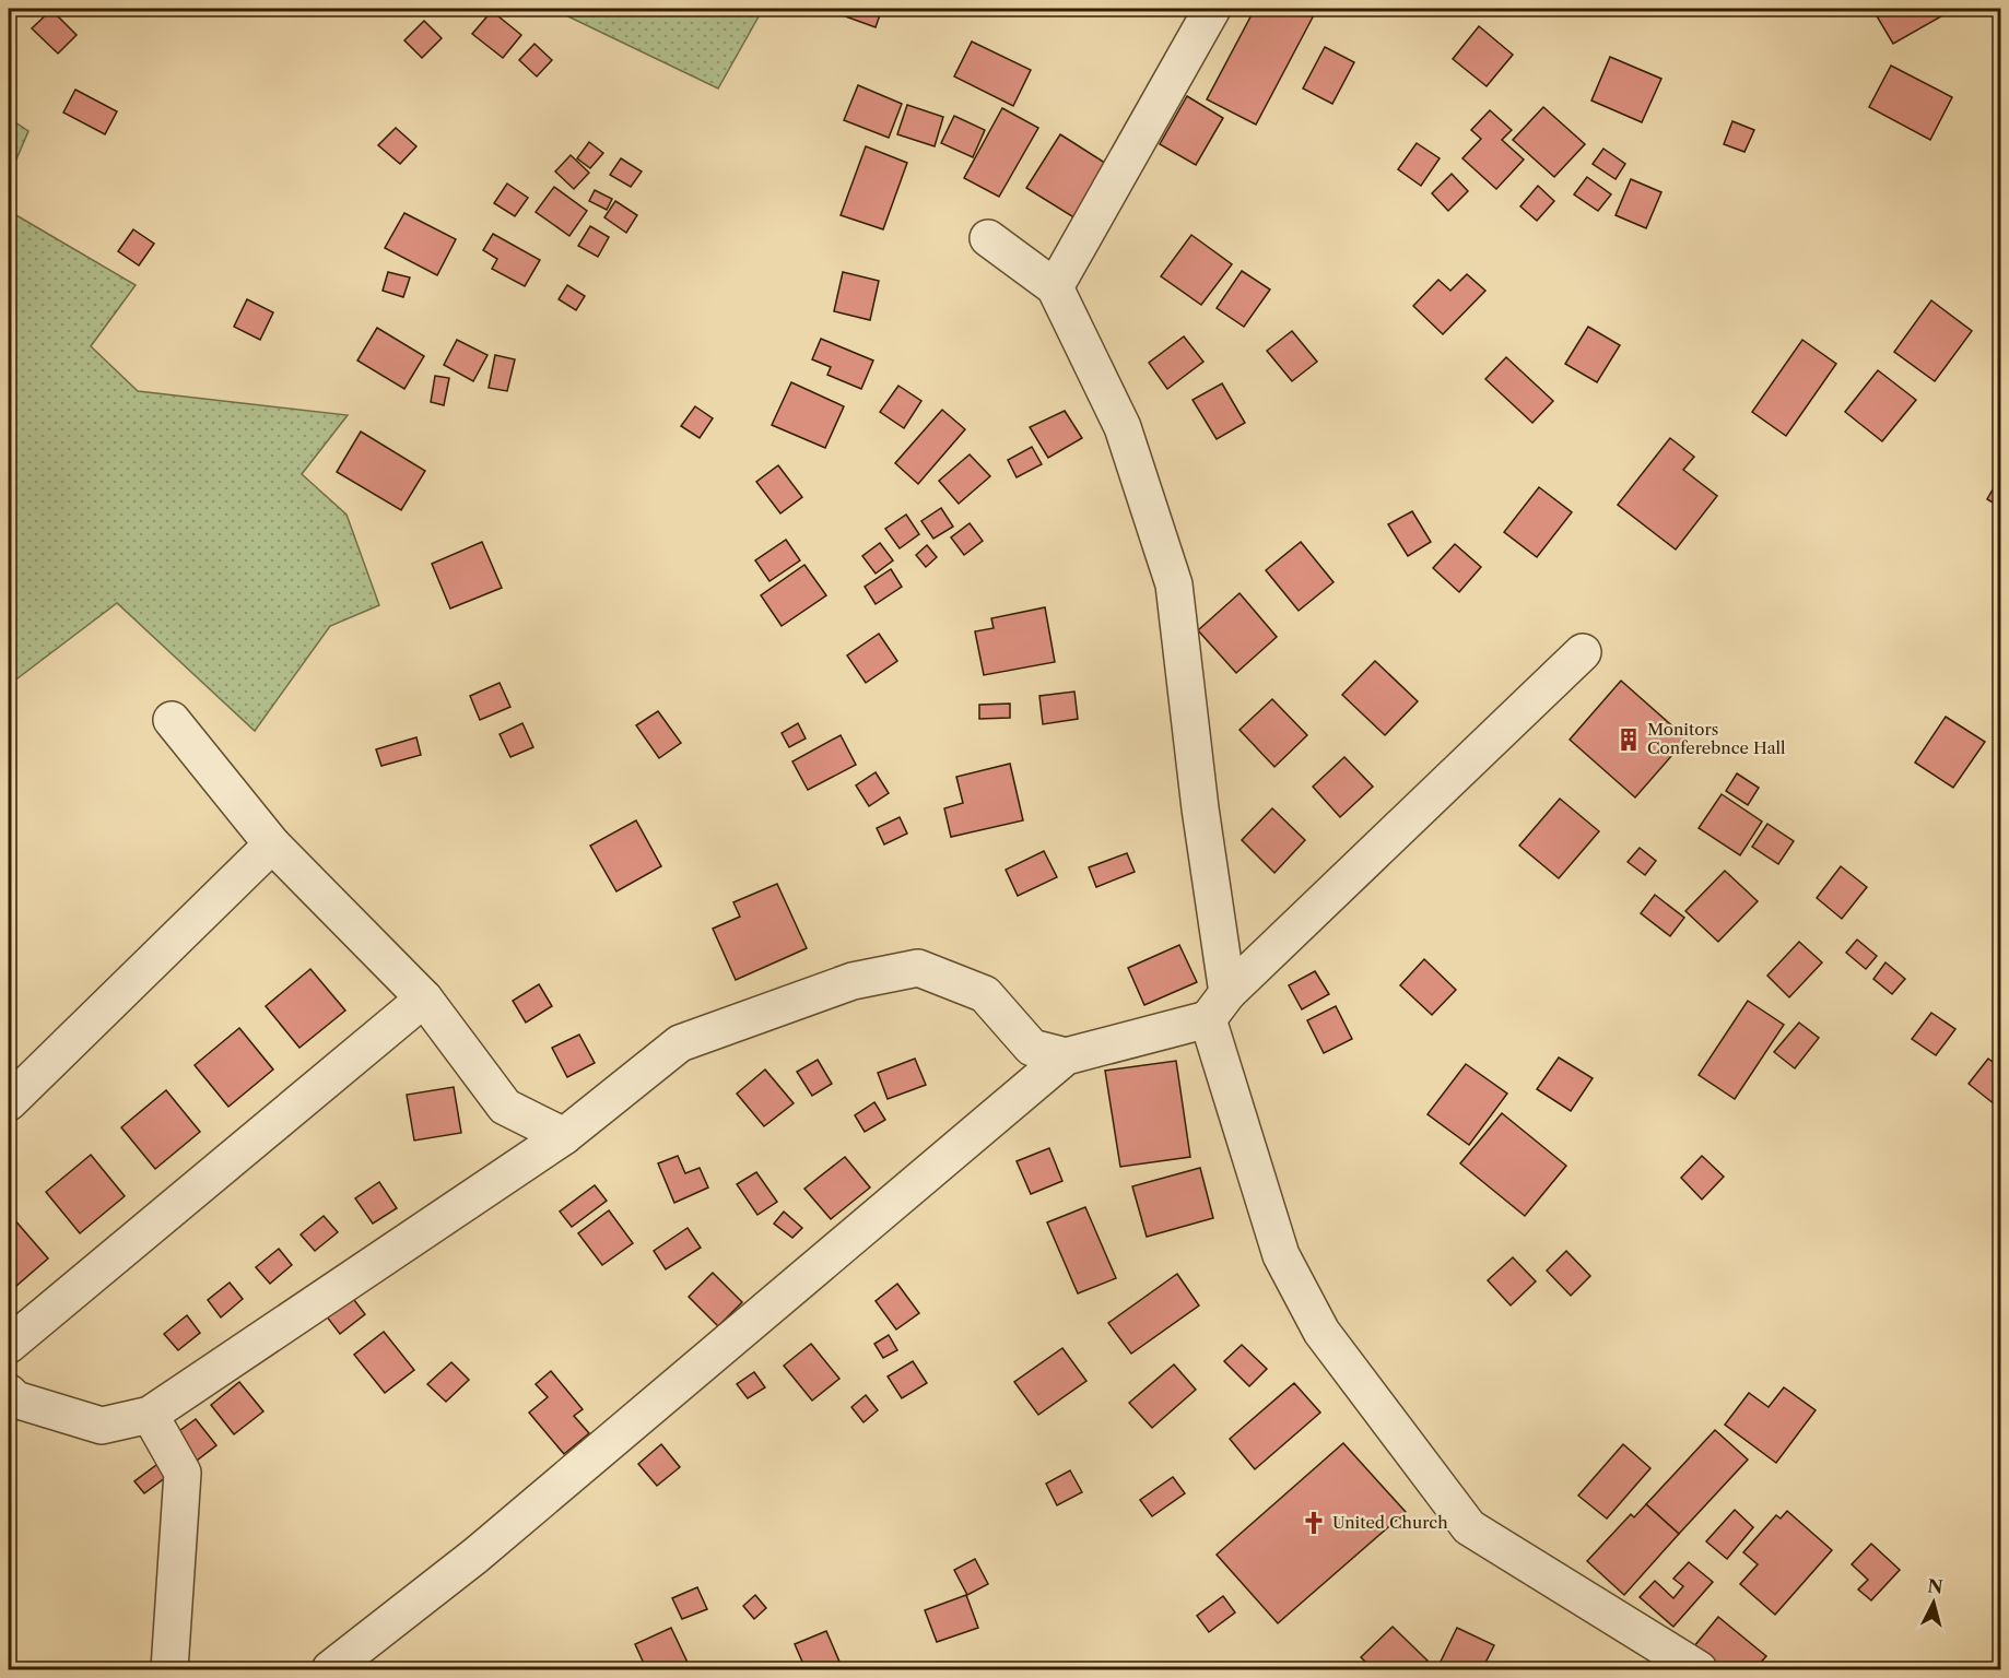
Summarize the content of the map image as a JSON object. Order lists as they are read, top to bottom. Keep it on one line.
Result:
{"places":{"building":["Monitors Conferebnce Hall"],"church":["United Church"]},"north":"top"}
